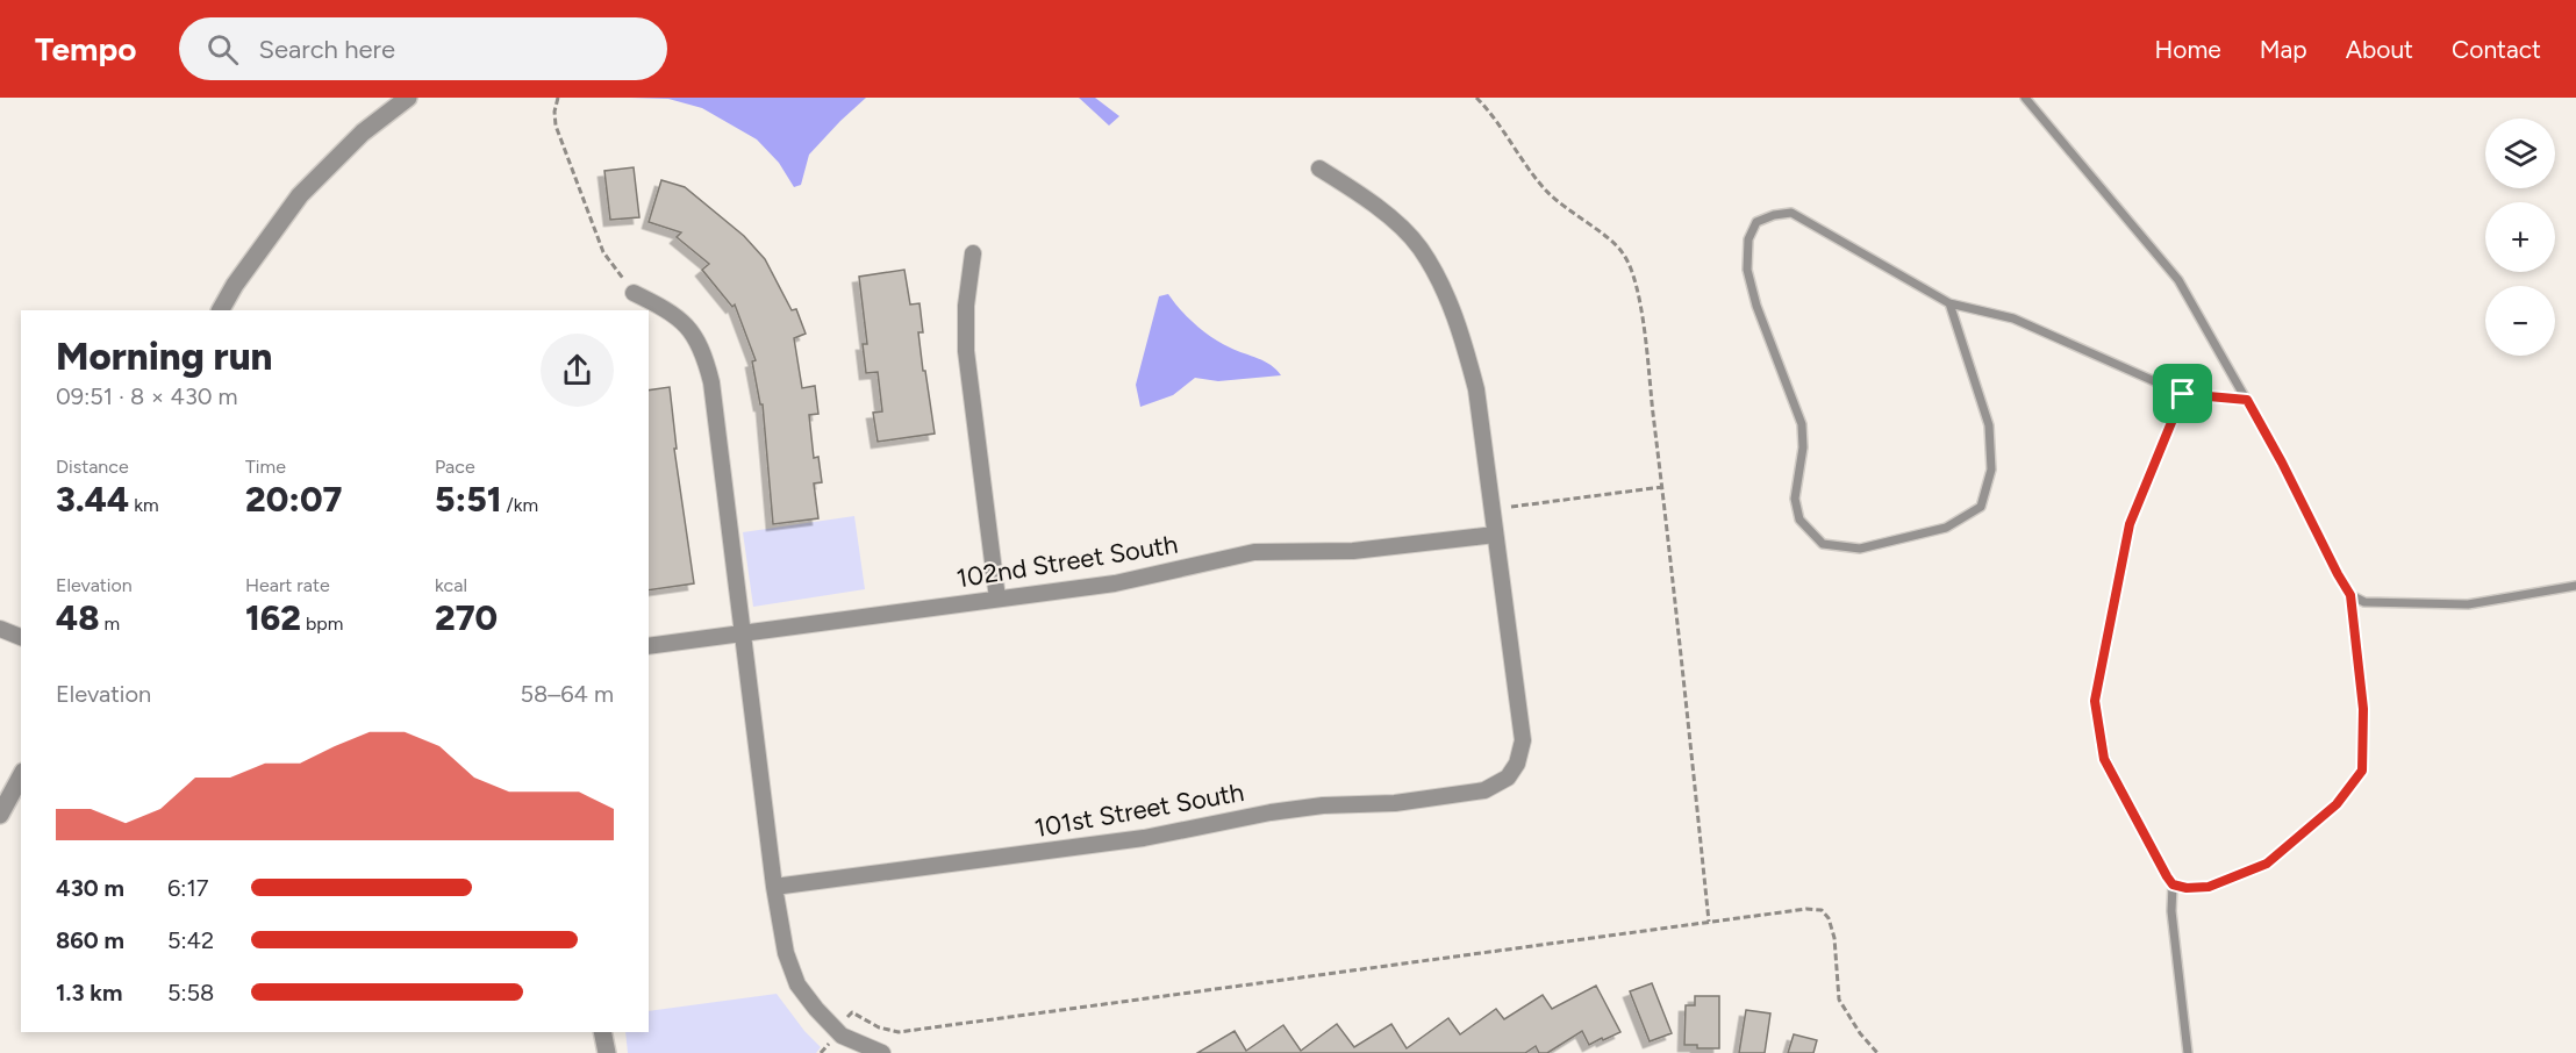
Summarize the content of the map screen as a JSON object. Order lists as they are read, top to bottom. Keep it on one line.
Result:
{"streets":{"street":["102nd Street South","101st Street South"]},"crossings":[["102nd Street South","101st Street South"]],"page":{"header":"Tempo","search":"Search here","nav":["Home","Map","About","Contact"],"map_buttons":["+","−"],"heading":["Morning run","09:51 · 8 × 430 m"],"stats":[["Distance","3.44 km"],["Time","20:07"],["Pace","5:51 /km"],["Elevation","48 m"],["Heart rate","162 bpm"],["kcal","270"]],"chart":["Elevation","58–64 m"],"list":[{"name":"430 m","note":"6:17"},{"name":"860 m","note":"5:42"},{"name":"1.3 km","note":"5:58"}]}}
